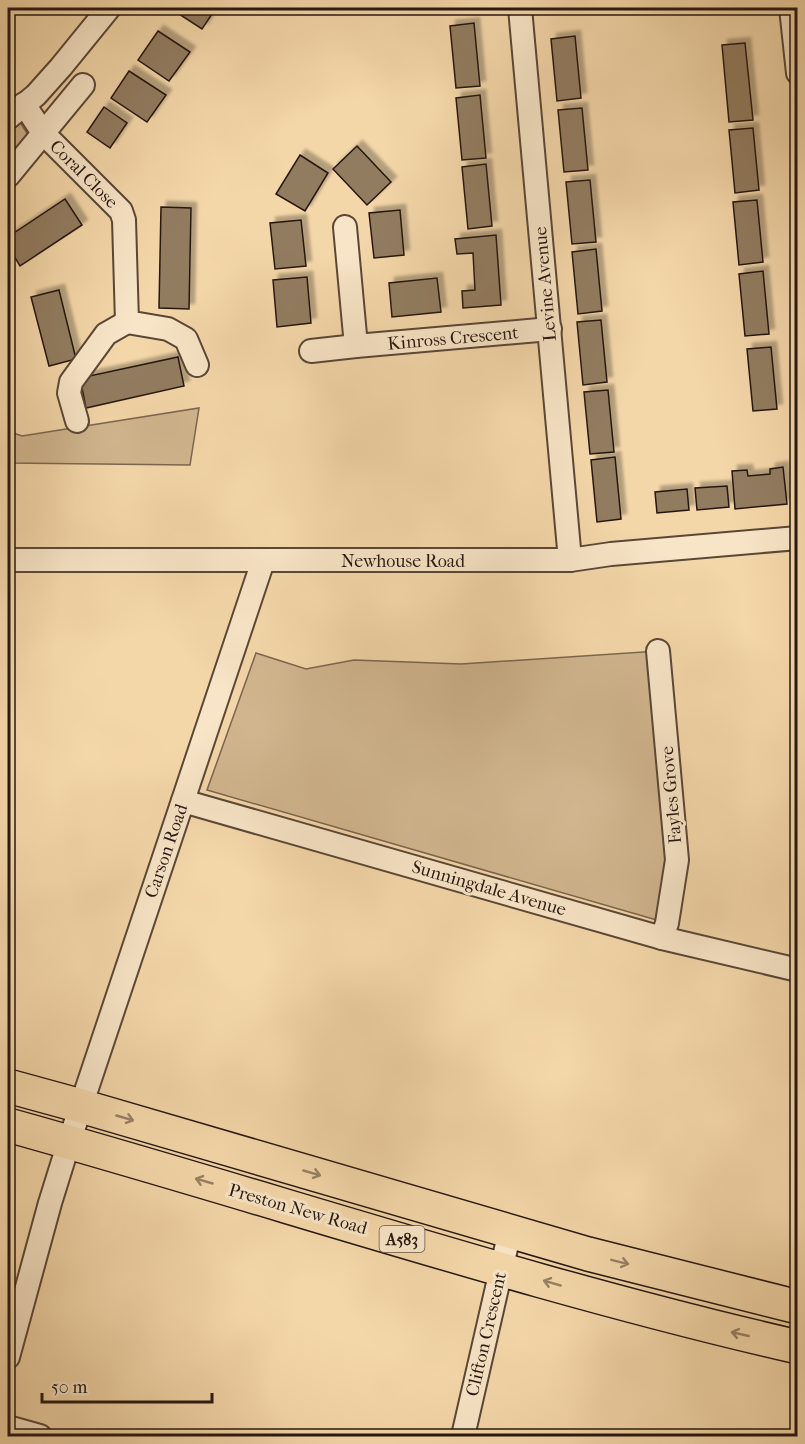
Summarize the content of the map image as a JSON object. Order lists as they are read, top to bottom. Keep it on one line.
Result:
{"streets":{"highway":["Preston New Road","A583"],"street":["Coral Close","Levine Avenue","Kinross Crescent","Newhouse Road","Fayles Grove","Carson Road","Sunningdale Avenue","Clifton Crescent"]},"crossings":[["Levine Avenue","Kinross Crescent"],["Levine Avenue","Newhouse Road"],["Newhouse Road","Carson Road"],["Fayles Grove","Sunningdale Avenue"],["Carson Road","Sunningdale Avenue"],["Carson Road","Preston New Road"],["Carson Road","A583"],["Preston New Road","Clifton Crescent"],["A583","Clifton Crescent"]],"scale_bar":"50 m"}
